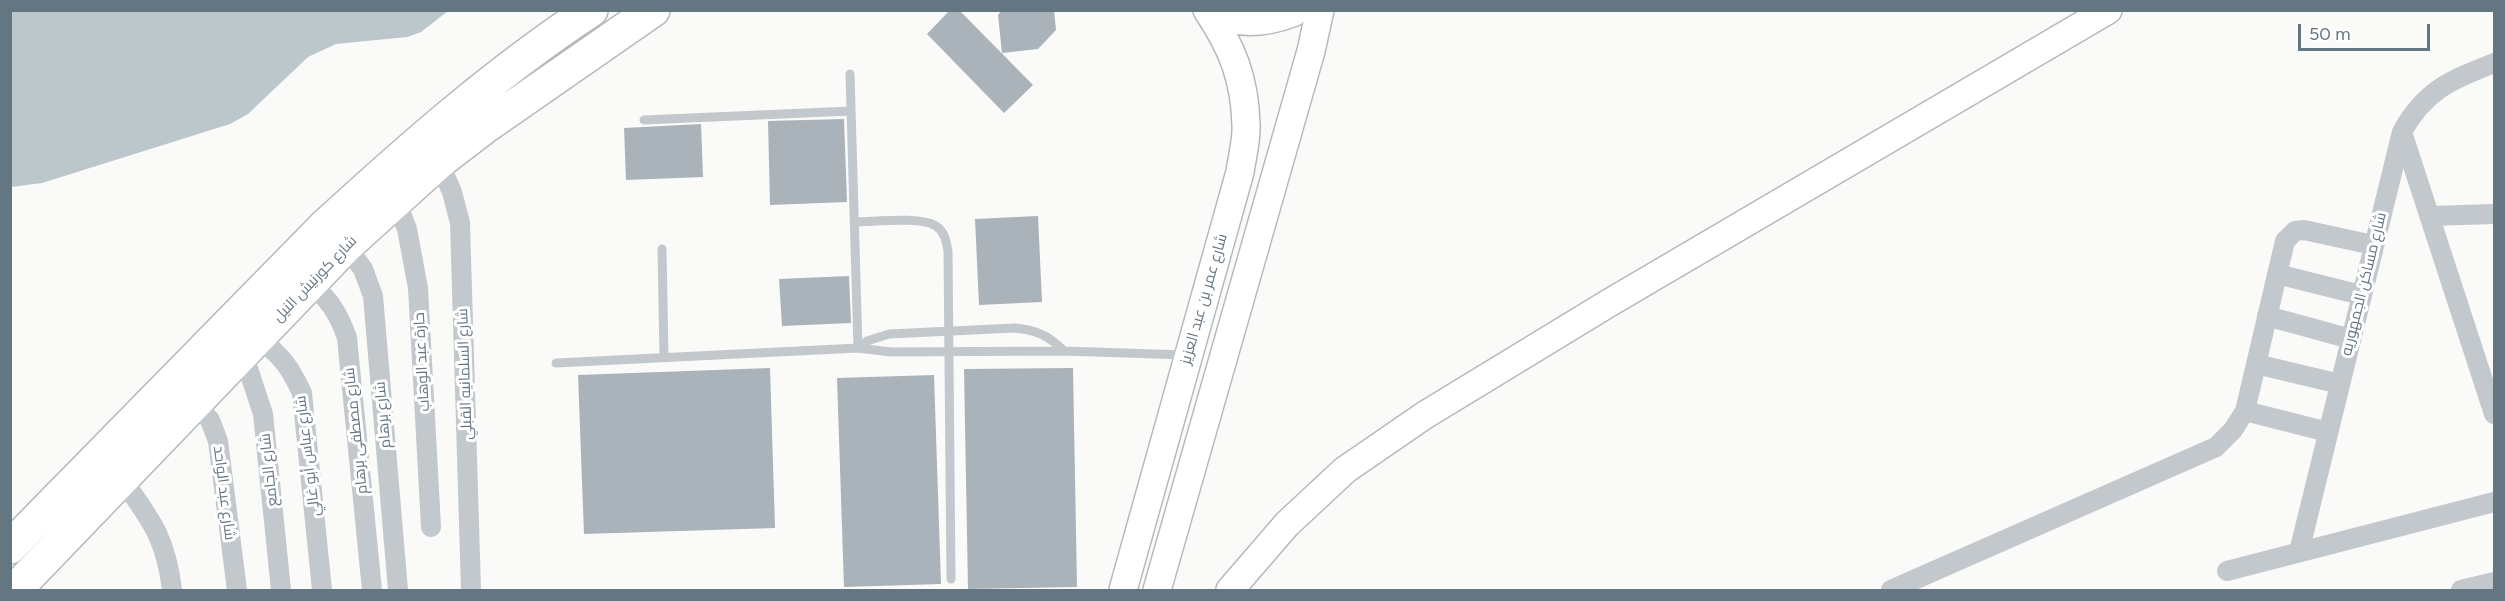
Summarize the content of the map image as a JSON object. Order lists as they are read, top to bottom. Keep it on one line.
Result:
{"streets":{"highway":["شارع كورنيش النيل"],"main road":["شارع عمر بن عبد العزيز"],"street":["شارع مساكن الجمهوريه","حارة عبد الوهاب","شارع السلمانيه القبلي","شارع برهام","شارع مصطفى برهام","شارع عباس أبو غالي","شارع الجامع","شارع عبد الواحد"]},"crossings":[["شارع كورنيش النيل","حارة عبد الوهاب"],["شارع كورنيش النيل","شارع السلمانيه القبلي"],["شارع كورنيش النيل","شارع برهام"],["شارع كورنيش النيل","شارع مصطفى برهام"],["شارع كورنيش النيل","شارع عباس أبو غالي"],["شارع كورنيش النيل","شارع الجامع"],["شارع كورنيش النيل","شارع عبد الواحد"],["شارع عباس أبو غالي","شارع الجامع"]],"scale_bar":"50 m"}
